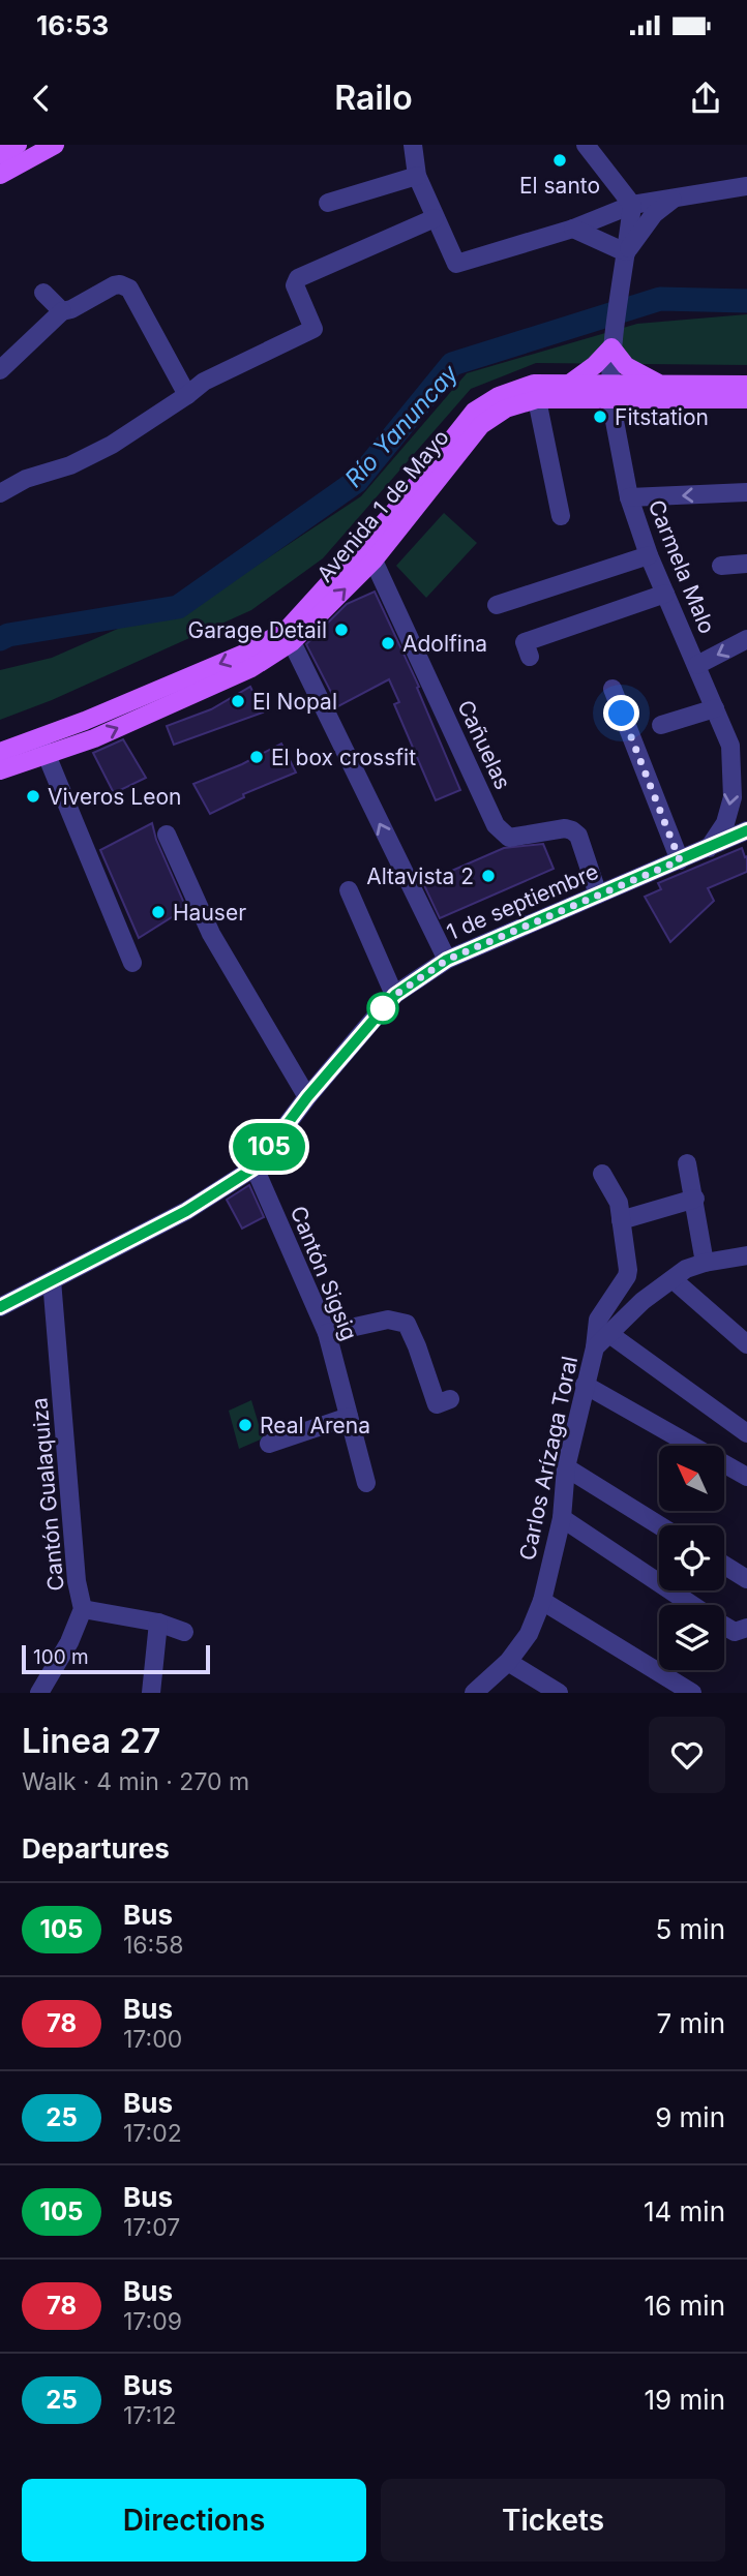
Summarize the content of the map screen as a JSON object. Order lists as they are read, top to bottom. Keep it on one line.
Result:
{"streets":{"main road":["Avenida 1 de Mayo"],"street":["Carmela Malo","Cañuelas","1 de septiembre","Cantón Sigsig","Carlos Arízaga Toral","Cantón Gualaquiza"]},"crossings":[["Avenida 1 de Mayo","Carmela Malo"],["Avenida 1 de Mayo","Cañuelas"],["Carmela Malo","1 de septiembre"],["Cañuelas","1 de septiembre"],["1 de septiembre","Cantón Sigsig"],["1 de septiembre","Cantón Gualaquiza"]],"water":["Río Yanuncay"],"places":["El santo","Fitstation","Garage Detail","Adolfina","El Nopal","El box crossfit","Viveros Leon","Altavista 2","Hauser","Real Arena"],"lines":["bus line 105"],"scale_bar":"100 m","north":"top left","page":{"status":"16:53","header":"Railo","on_map":"105","scale":"100 m","heading":[["Linea 27","Walk · 4 min · 270 m"],"Departures"],"list":[{"mark":"105","name":"Bus","note":"16:58","value":"5 min"},{"mark":"78","name":"Bus","note":"17:00","value":"7 min"},{"mark":"25","name":"Bus","note":"17:02","value":"9 min"},{"mark":"105","name":"Bus","note":"17:07","value":"14 min"},{"mark":"78","name":"Bus","note":"17:09","value":"16 min"},{"mark":"25","name":"Bus","note":"17:12","value":"19 min"}],"buttons":["Directions","Tickets"]}}
